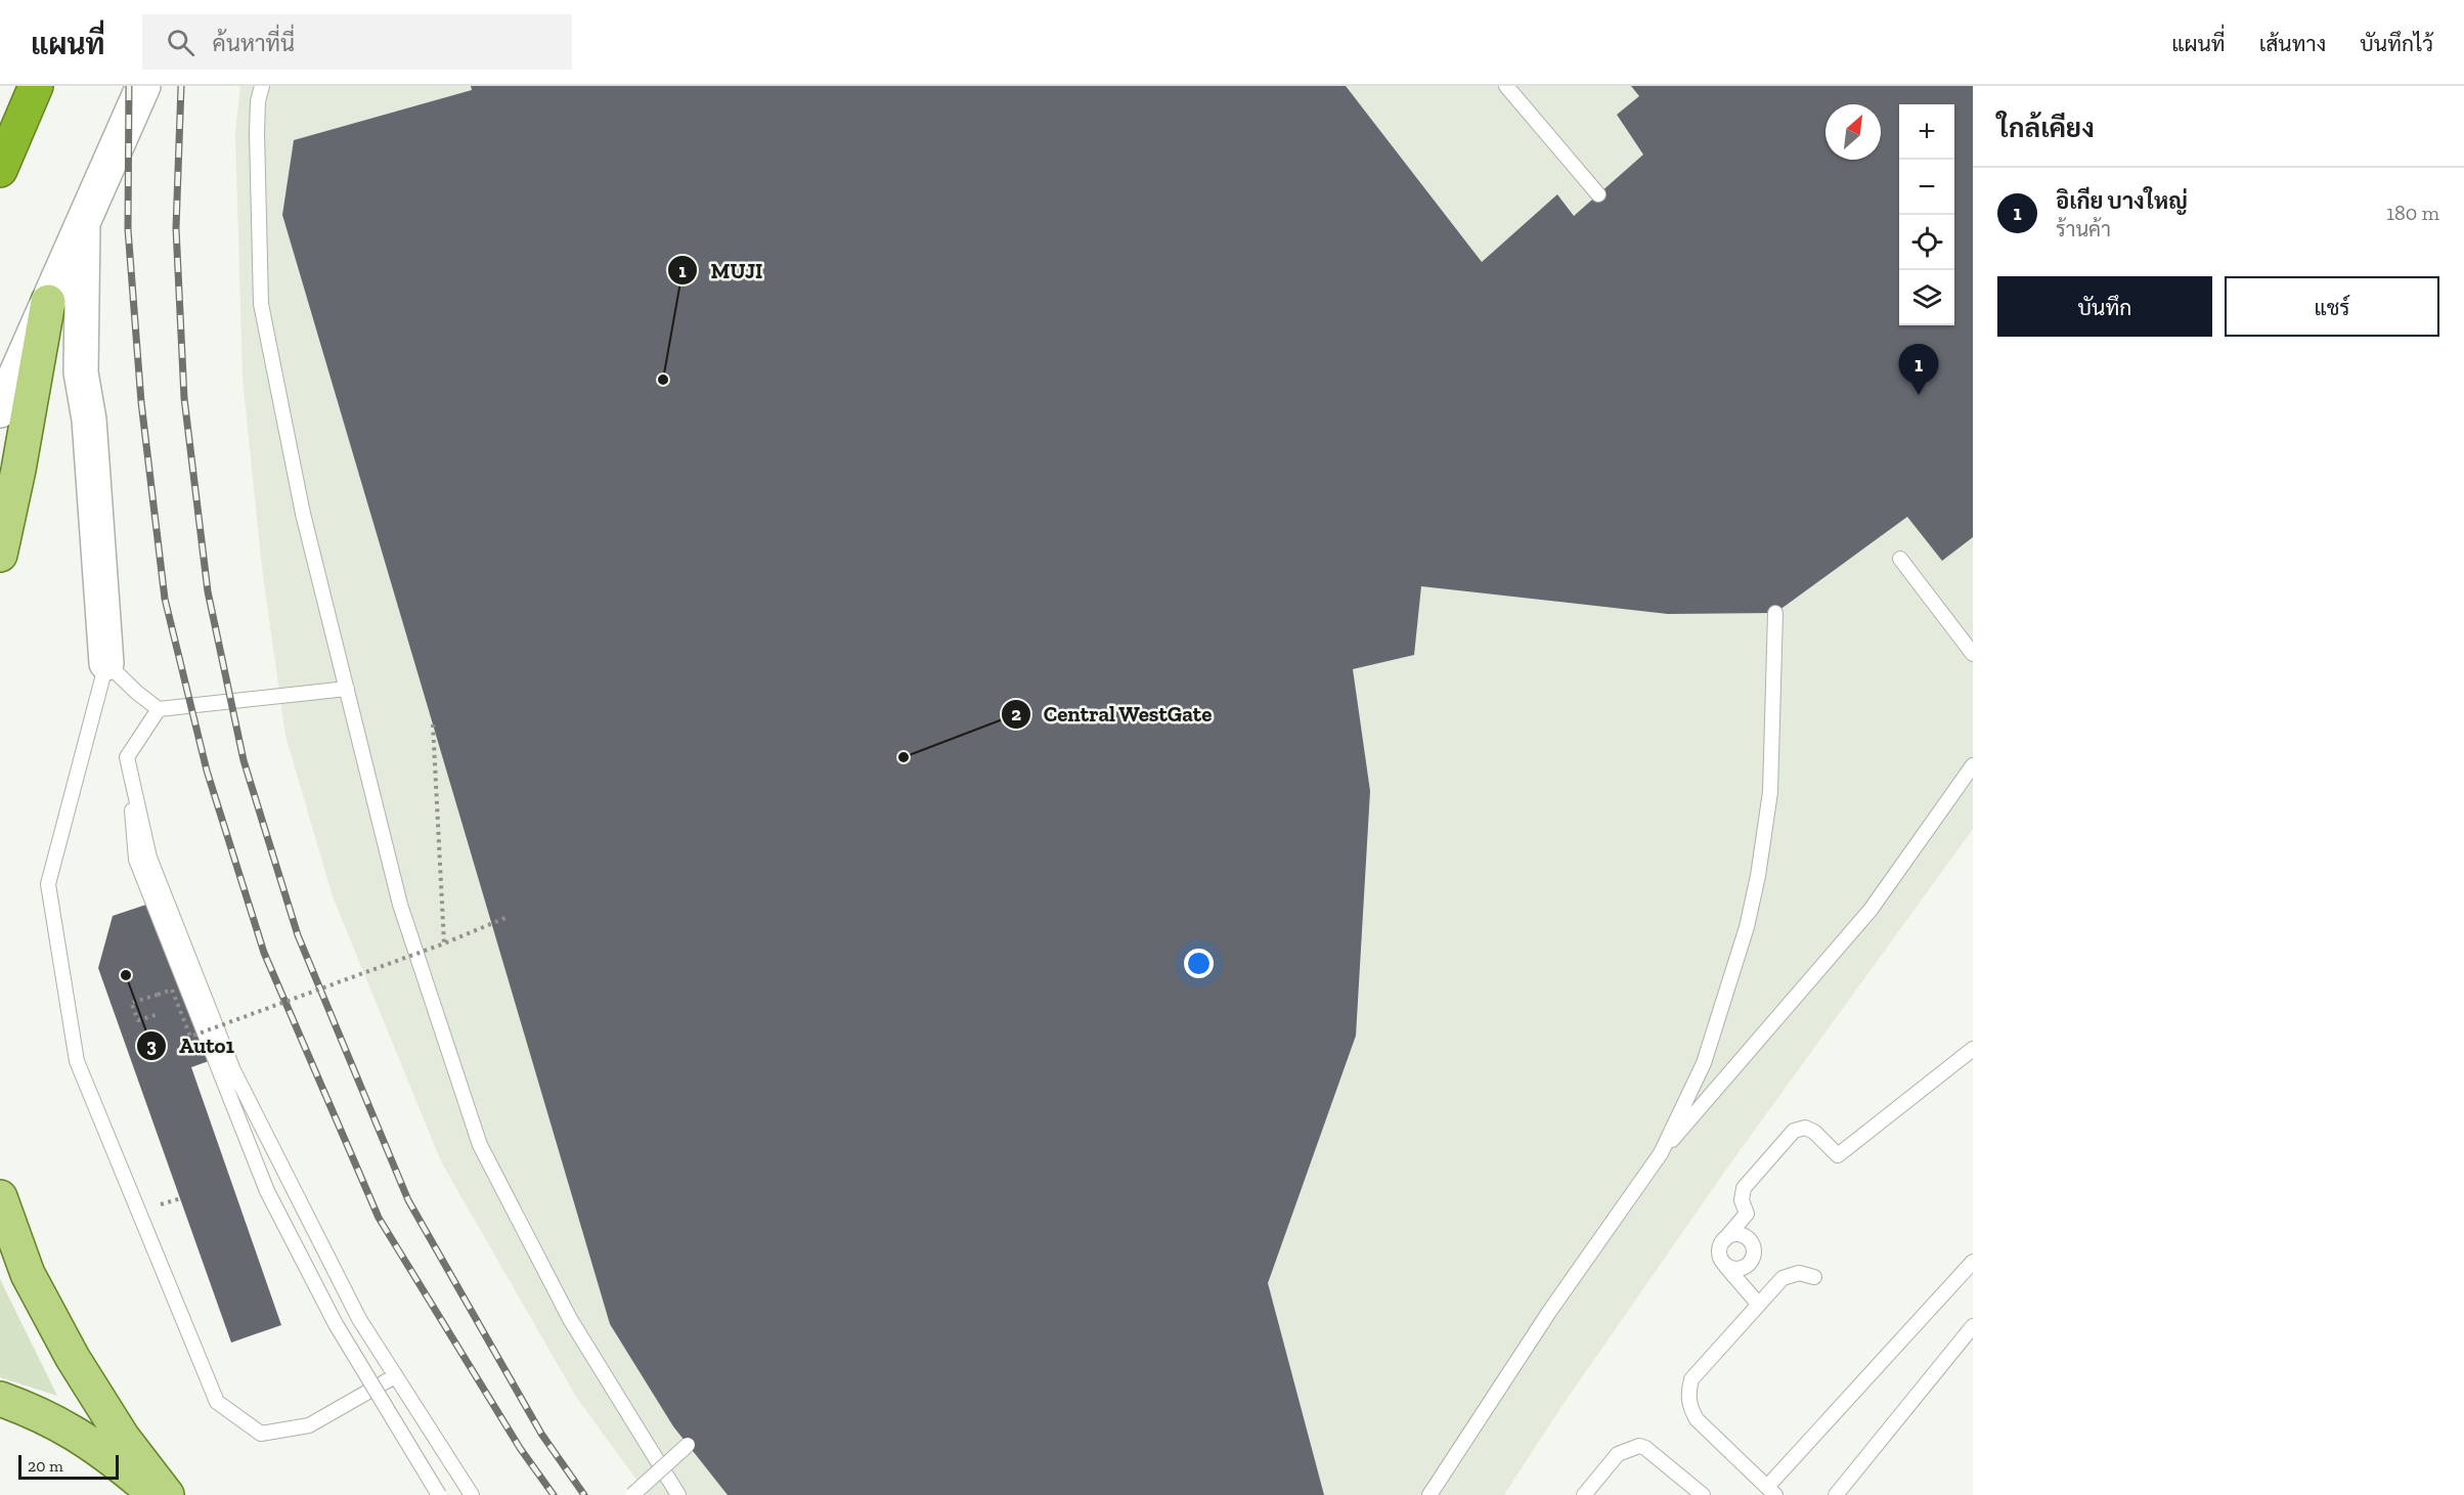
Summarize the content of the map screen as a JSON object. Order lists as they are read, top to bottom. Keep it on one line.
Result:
{"places":["MUJI","Central WestGate","Auto1"],"scale_bar":"20 m","north":"top right","page":{"header":"แผนที่","search":"ค้นหาที่นี่","nav":["แผนที่","เส้นทาง","บันทึกไว้"],"heading":"ใกล้เคียง","map_buttons":["+","−"],"list":[{"mark":"1","name":"อิเกีย บางใหญ่","note":"ร้านค้า","value":"180 m"}],"buttons":["บันทึก","แชร์"],"pins":"1","scale":"20 m"}}
